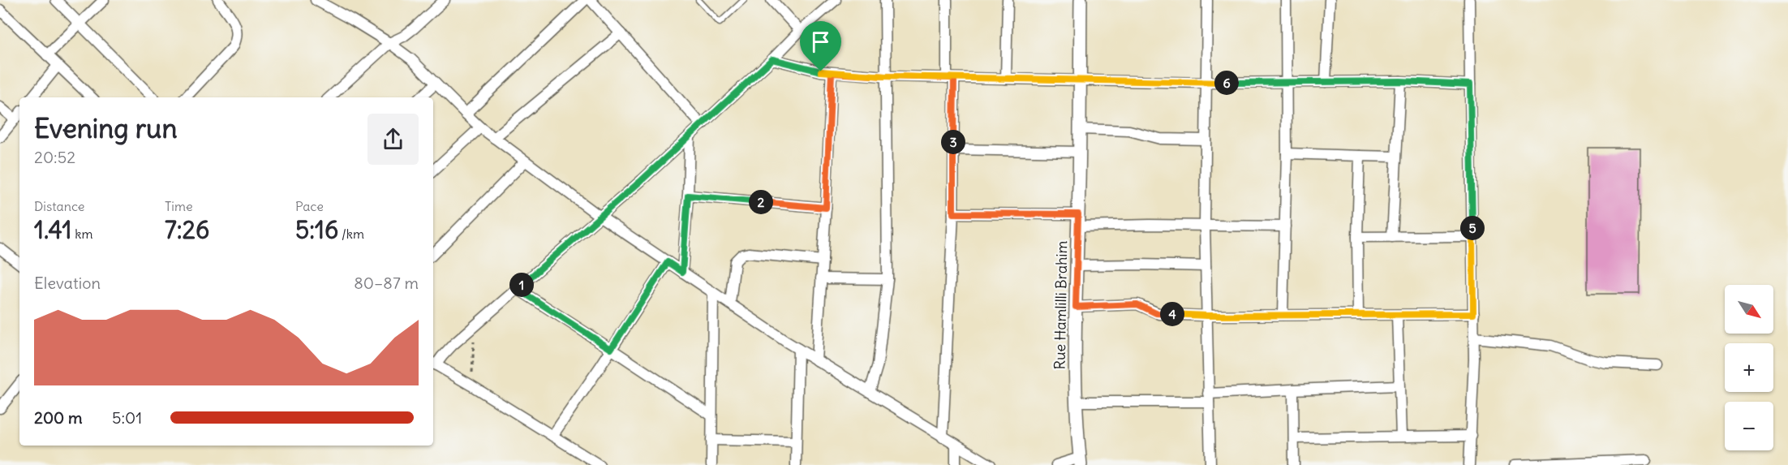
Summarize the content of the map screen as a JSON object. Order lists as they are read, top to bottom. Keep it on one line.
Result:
{"streets":{"street":["Rue Hamlilli Brahim"]},"north":"bottom right","page":{"pins":["6","3","2","5","1","4"],"heading":["Evening run","20:52"],"stats":[["Distance","1.41 km"],["Time","7:26"],["Pace","5:16 /km"]],"chart":["Elevation","80–87 m"],"map_buttons":["+","−"],"list":[{"name":"200 m","note":"5:01"}]}}
